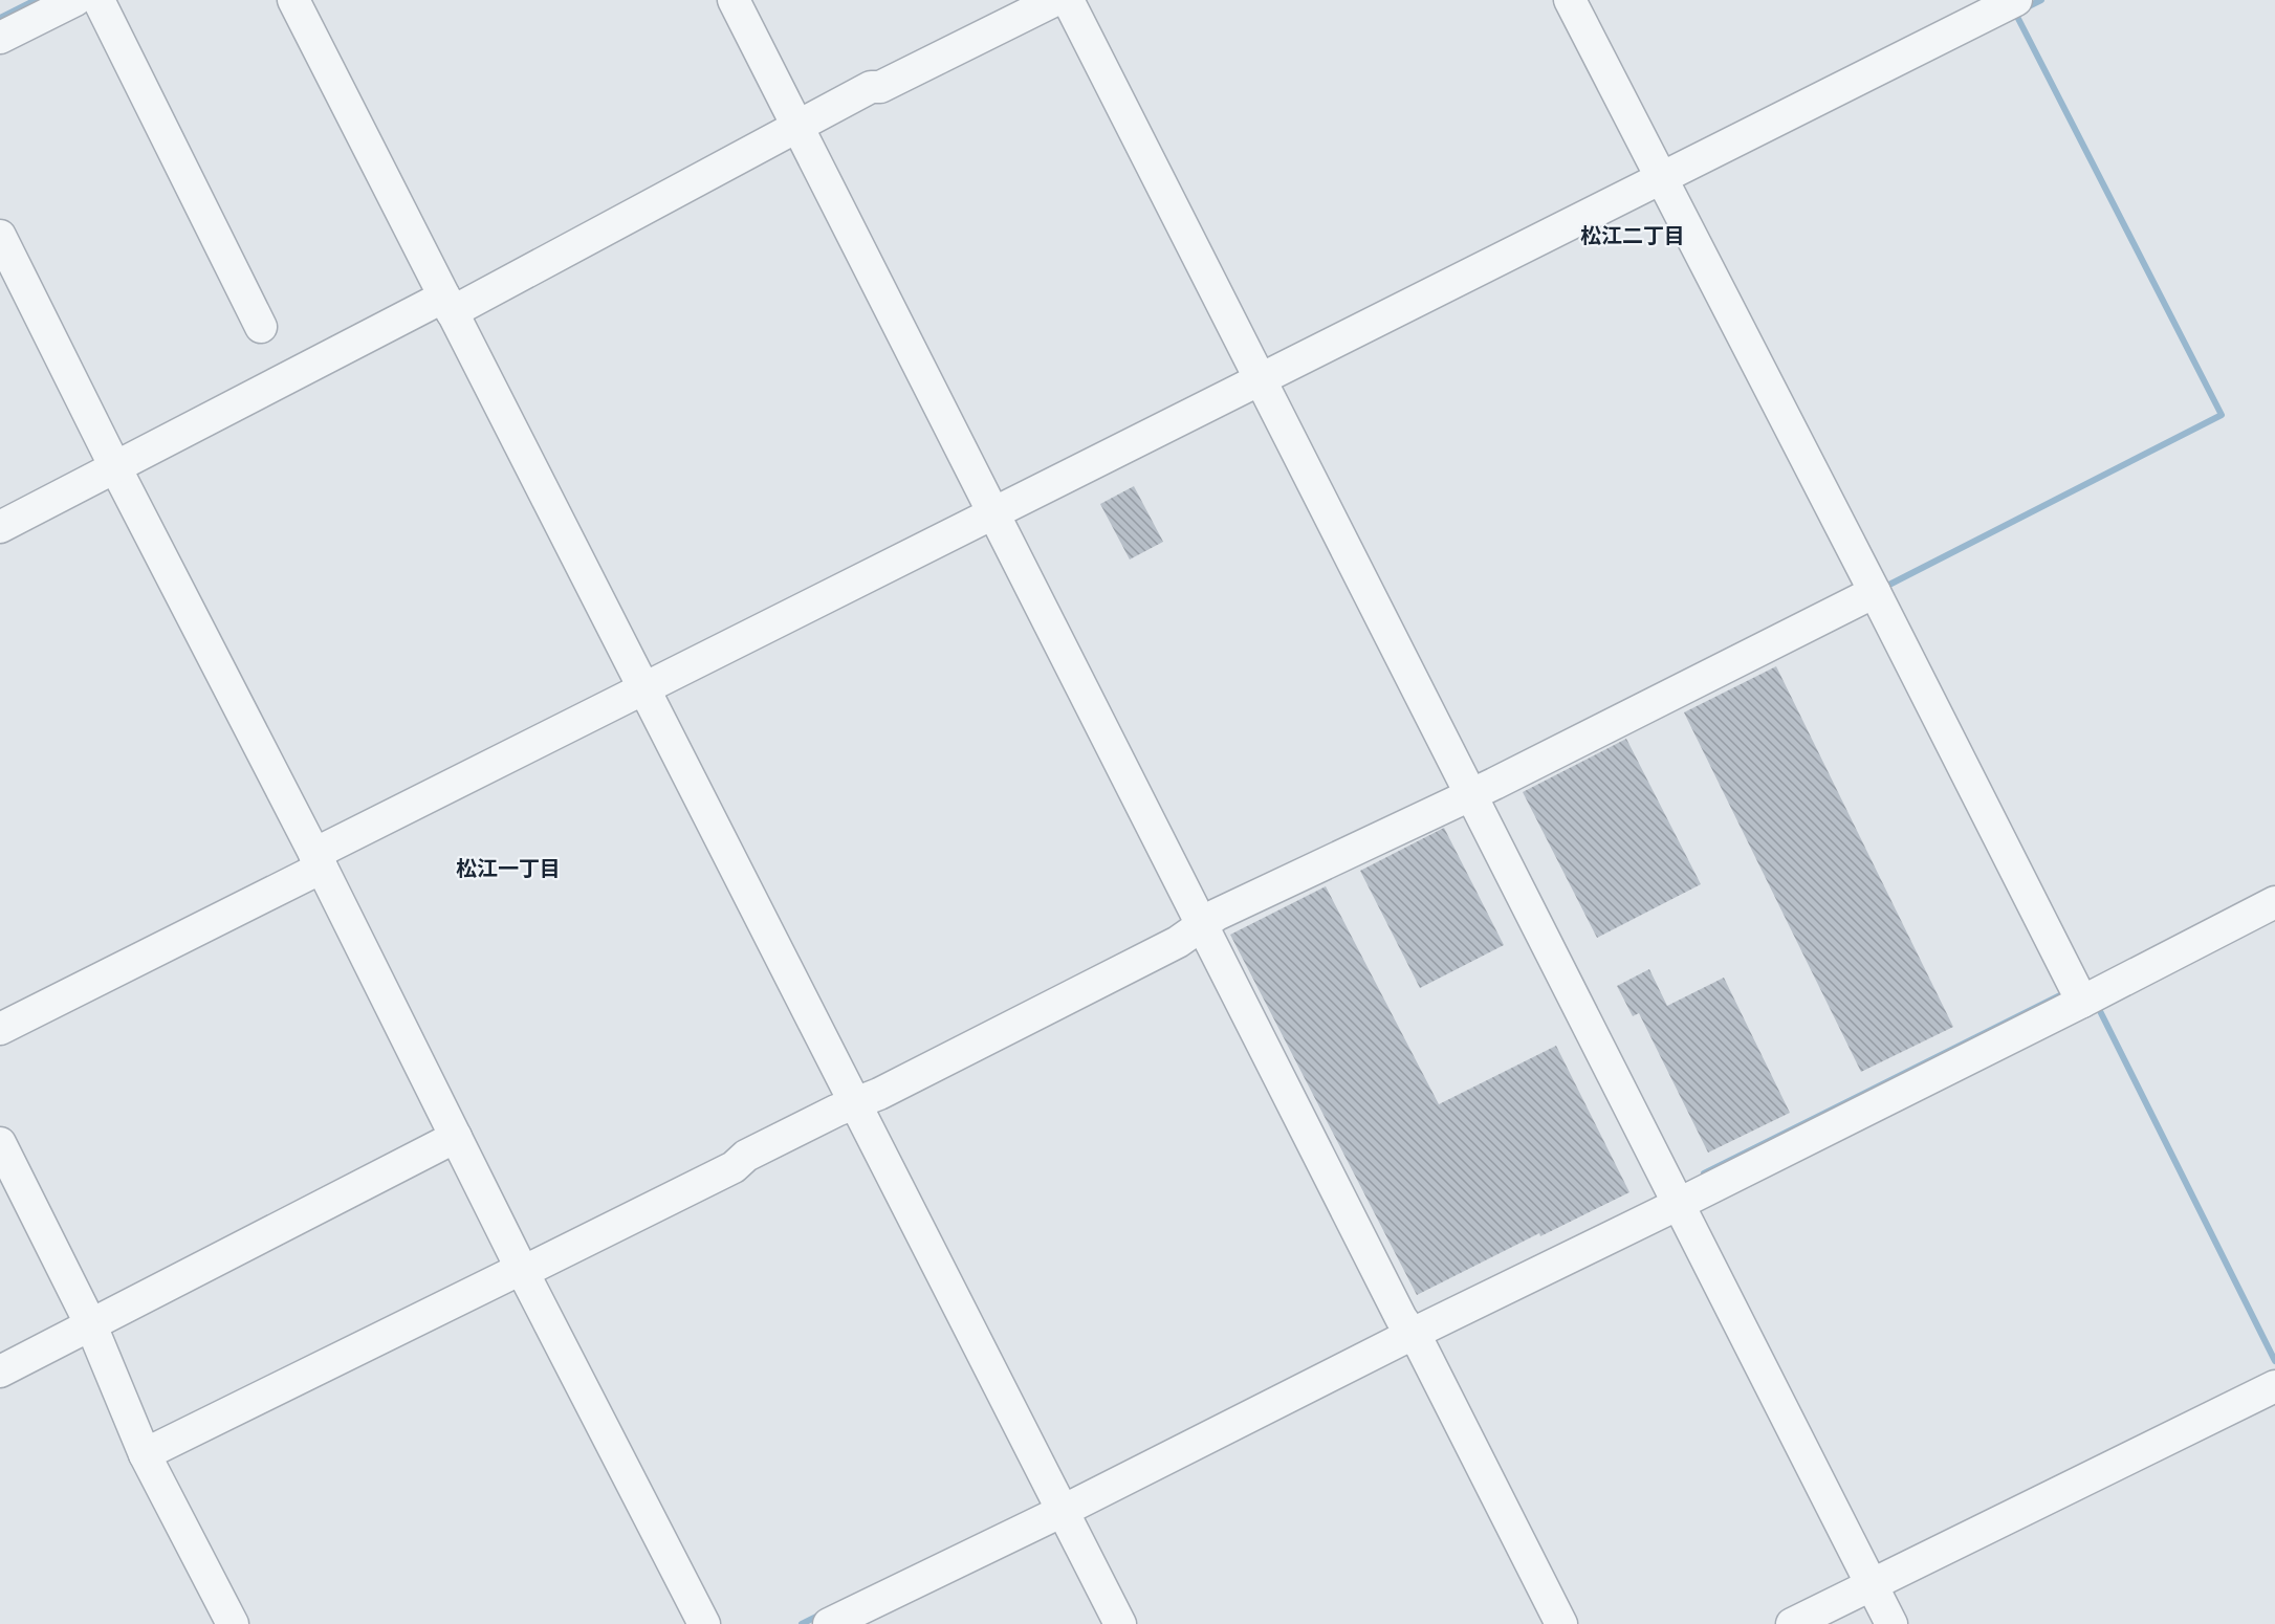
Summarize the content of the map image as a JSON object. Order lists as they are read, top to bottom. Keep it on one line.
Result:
{"districts":["松江二丁目","松江一丁目"]}
